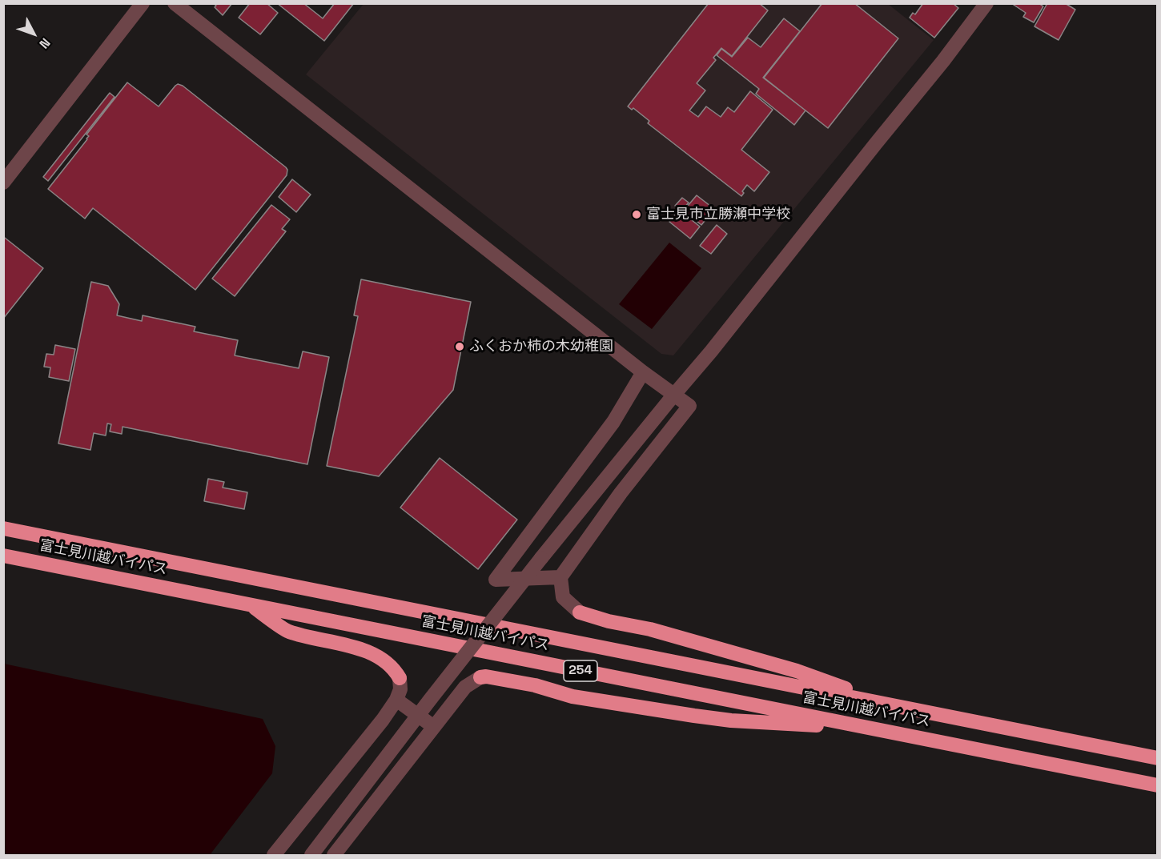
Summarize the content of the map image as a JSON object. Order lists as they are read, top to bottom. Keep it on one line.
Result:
{"streets":{"highway":["富士見川越バイパス","254"]},"crossings":[["富士見川越バイパス","254"]],"places":["富士見市立勝瀬中学校","ふくおか柿の木幼稚園"],"north":"bottom right"}
